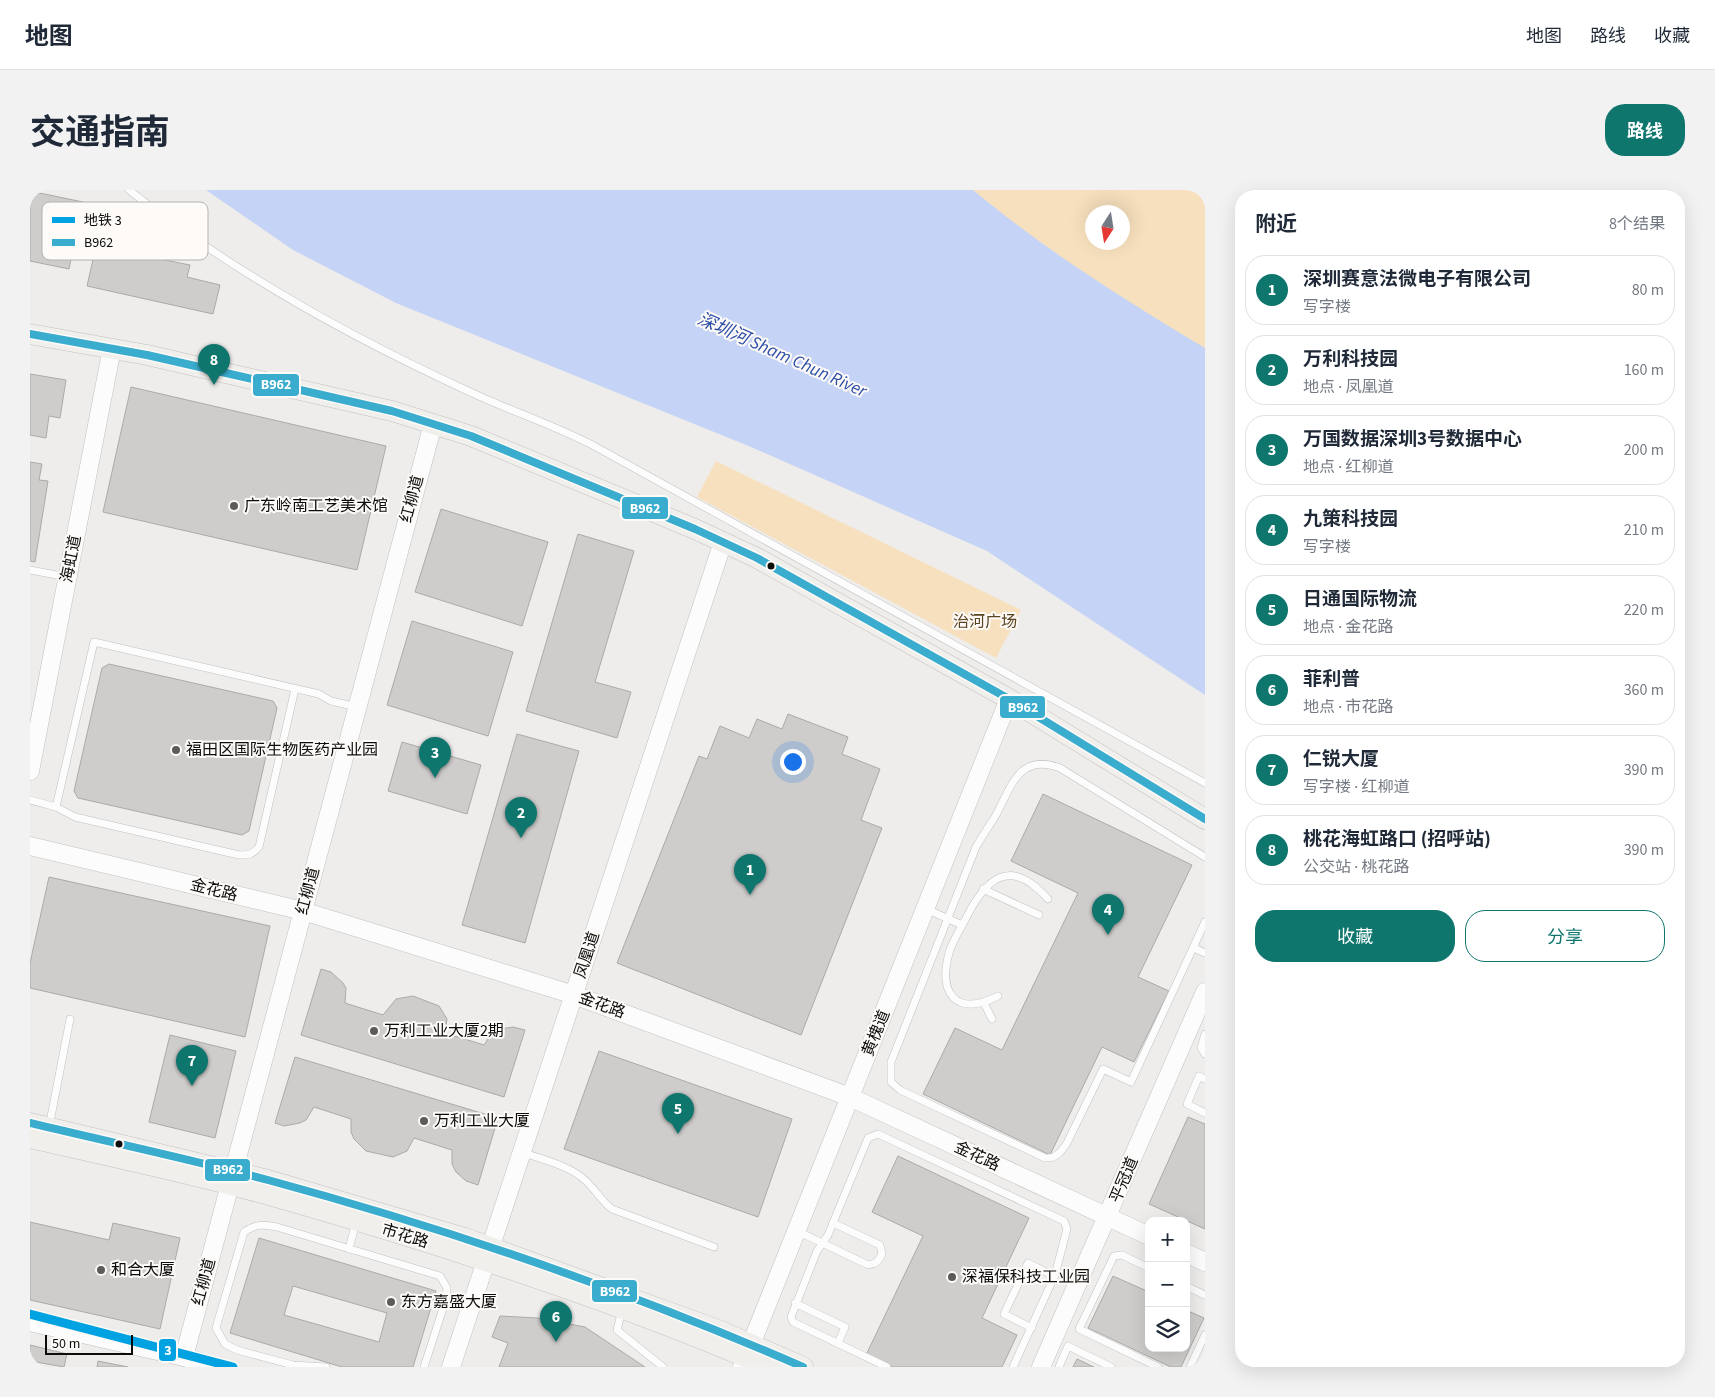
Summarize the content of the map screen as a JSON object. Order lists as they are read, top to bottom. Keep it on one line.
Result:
{"streets":{"main road":["市花路"],"street":["红柳道","海虹道","金花路","凤凰道","黄槐道","平冠道"]},"crossings":[["红柳道","金花路"],["红柳道","市花路"],["金花路","凤凰道"],["金花路","黄槐道"],["金花路","平冠道"],["凤凰道","市花路"],["黄槐道","市花路"]],"water":["深圳河 Sham Chun River"],"parks":["治河广场"],"places":["广东岭南工艺美术馆","福田区国际生物医药产业园","万利工业大厦2期","万利工业大厦","和合大厦","深福保科技工业园","东方嘉盛大厦"],"lines":["transit line B962","metro line 3"],"legend":["地铁 3","B962"],"scale_bar":"50 m","north":"bottom","page":{"header":"地图","nav":["地图","路线","收藏"],"title":"交通指南","buttons":["路线",["收藏","分享"]],"heading":["附近","8个结果"],"list":[{"mark":"1","name":"深圳赛意法微电子有限公司","note":"写字楼","value":"80 m"},{"mark":"2","name":"万利科技园","note":"地点 · 凤凰道","value":"160 m"},{"mark":"3","name":"万国数据深圳3号数据中心","note":"地点 · 红柳道","value":"200 m"},{"mark":"4","name":"九策科技园","note":"写字楼","value":"210 m"},{"mark":"5","name":"日通国际物流","note":"地点 · 金花路","value":"220 m"},{"mark":"6","name":"菲利普","note":"地点 · 市花路","value":"360 m"},{"mark":"7","name":"仁锐大厦","note":"写字楼 · 红柳道","value":"390 m"},{"mark":"8","name":"桃花海虹路口 (招呼站)","note":"公交站 · 桃花路","value":"390 m"}],"pins":["8","3","2","1","4","7","5","6"],"map_buttons":["+","−"],"scale":"50 m"}}
